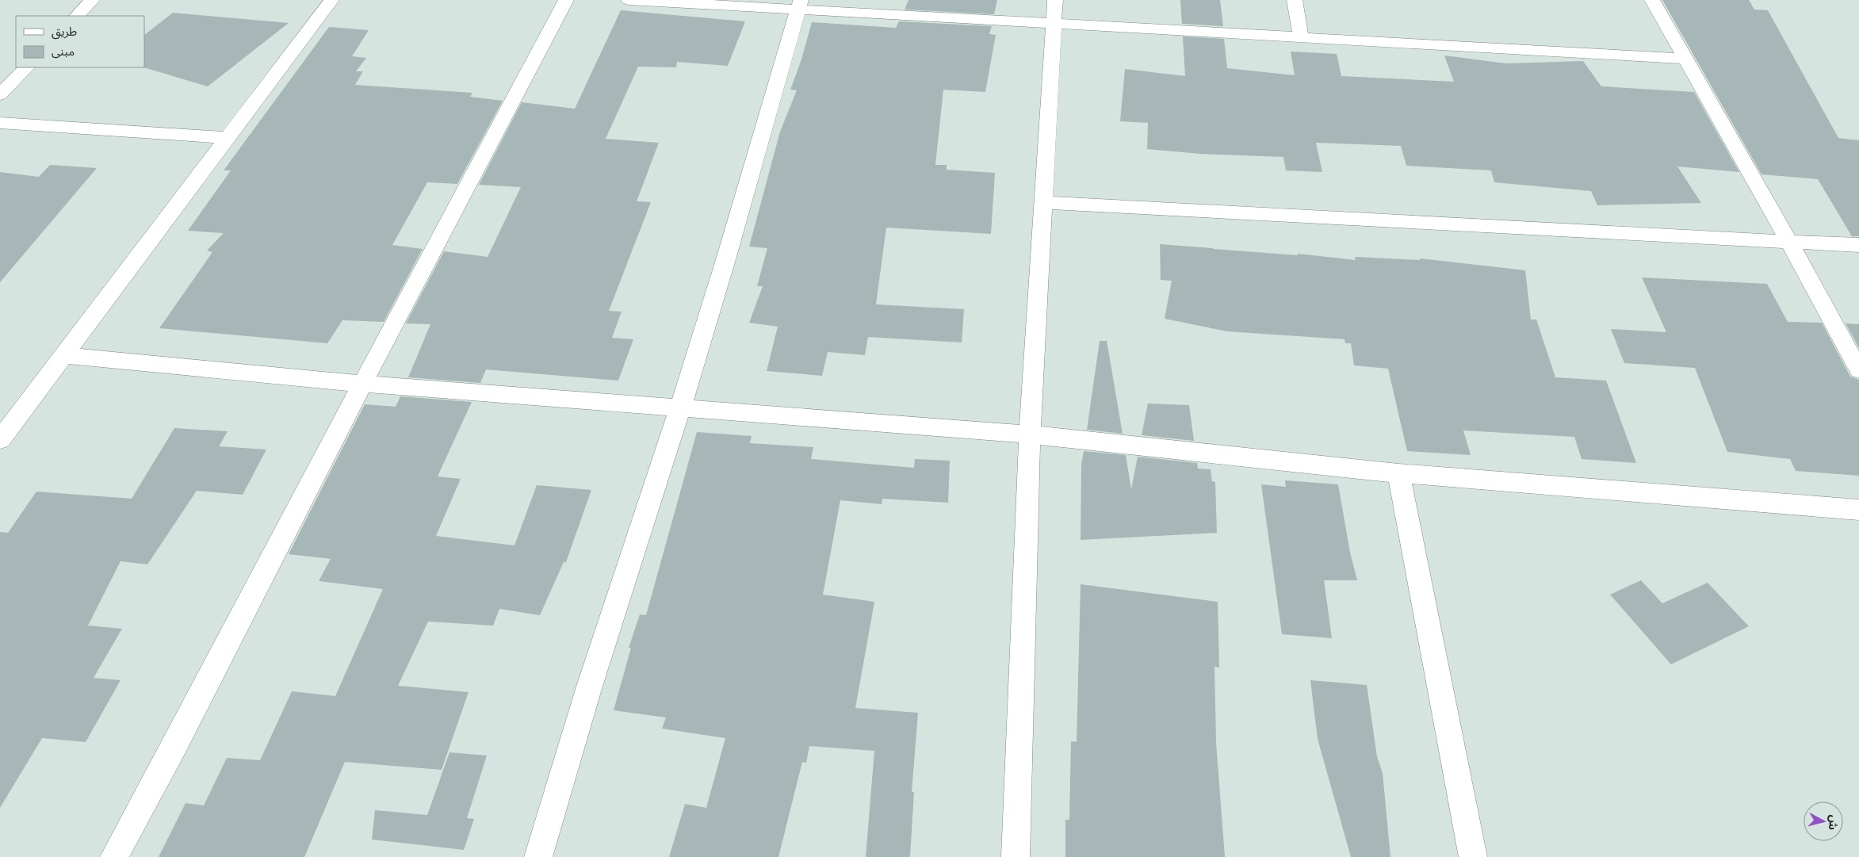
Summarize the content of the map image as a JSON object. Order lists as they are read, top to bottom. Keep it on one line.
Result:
{"legend":["طريق","مبنى"],"north":"right"}
